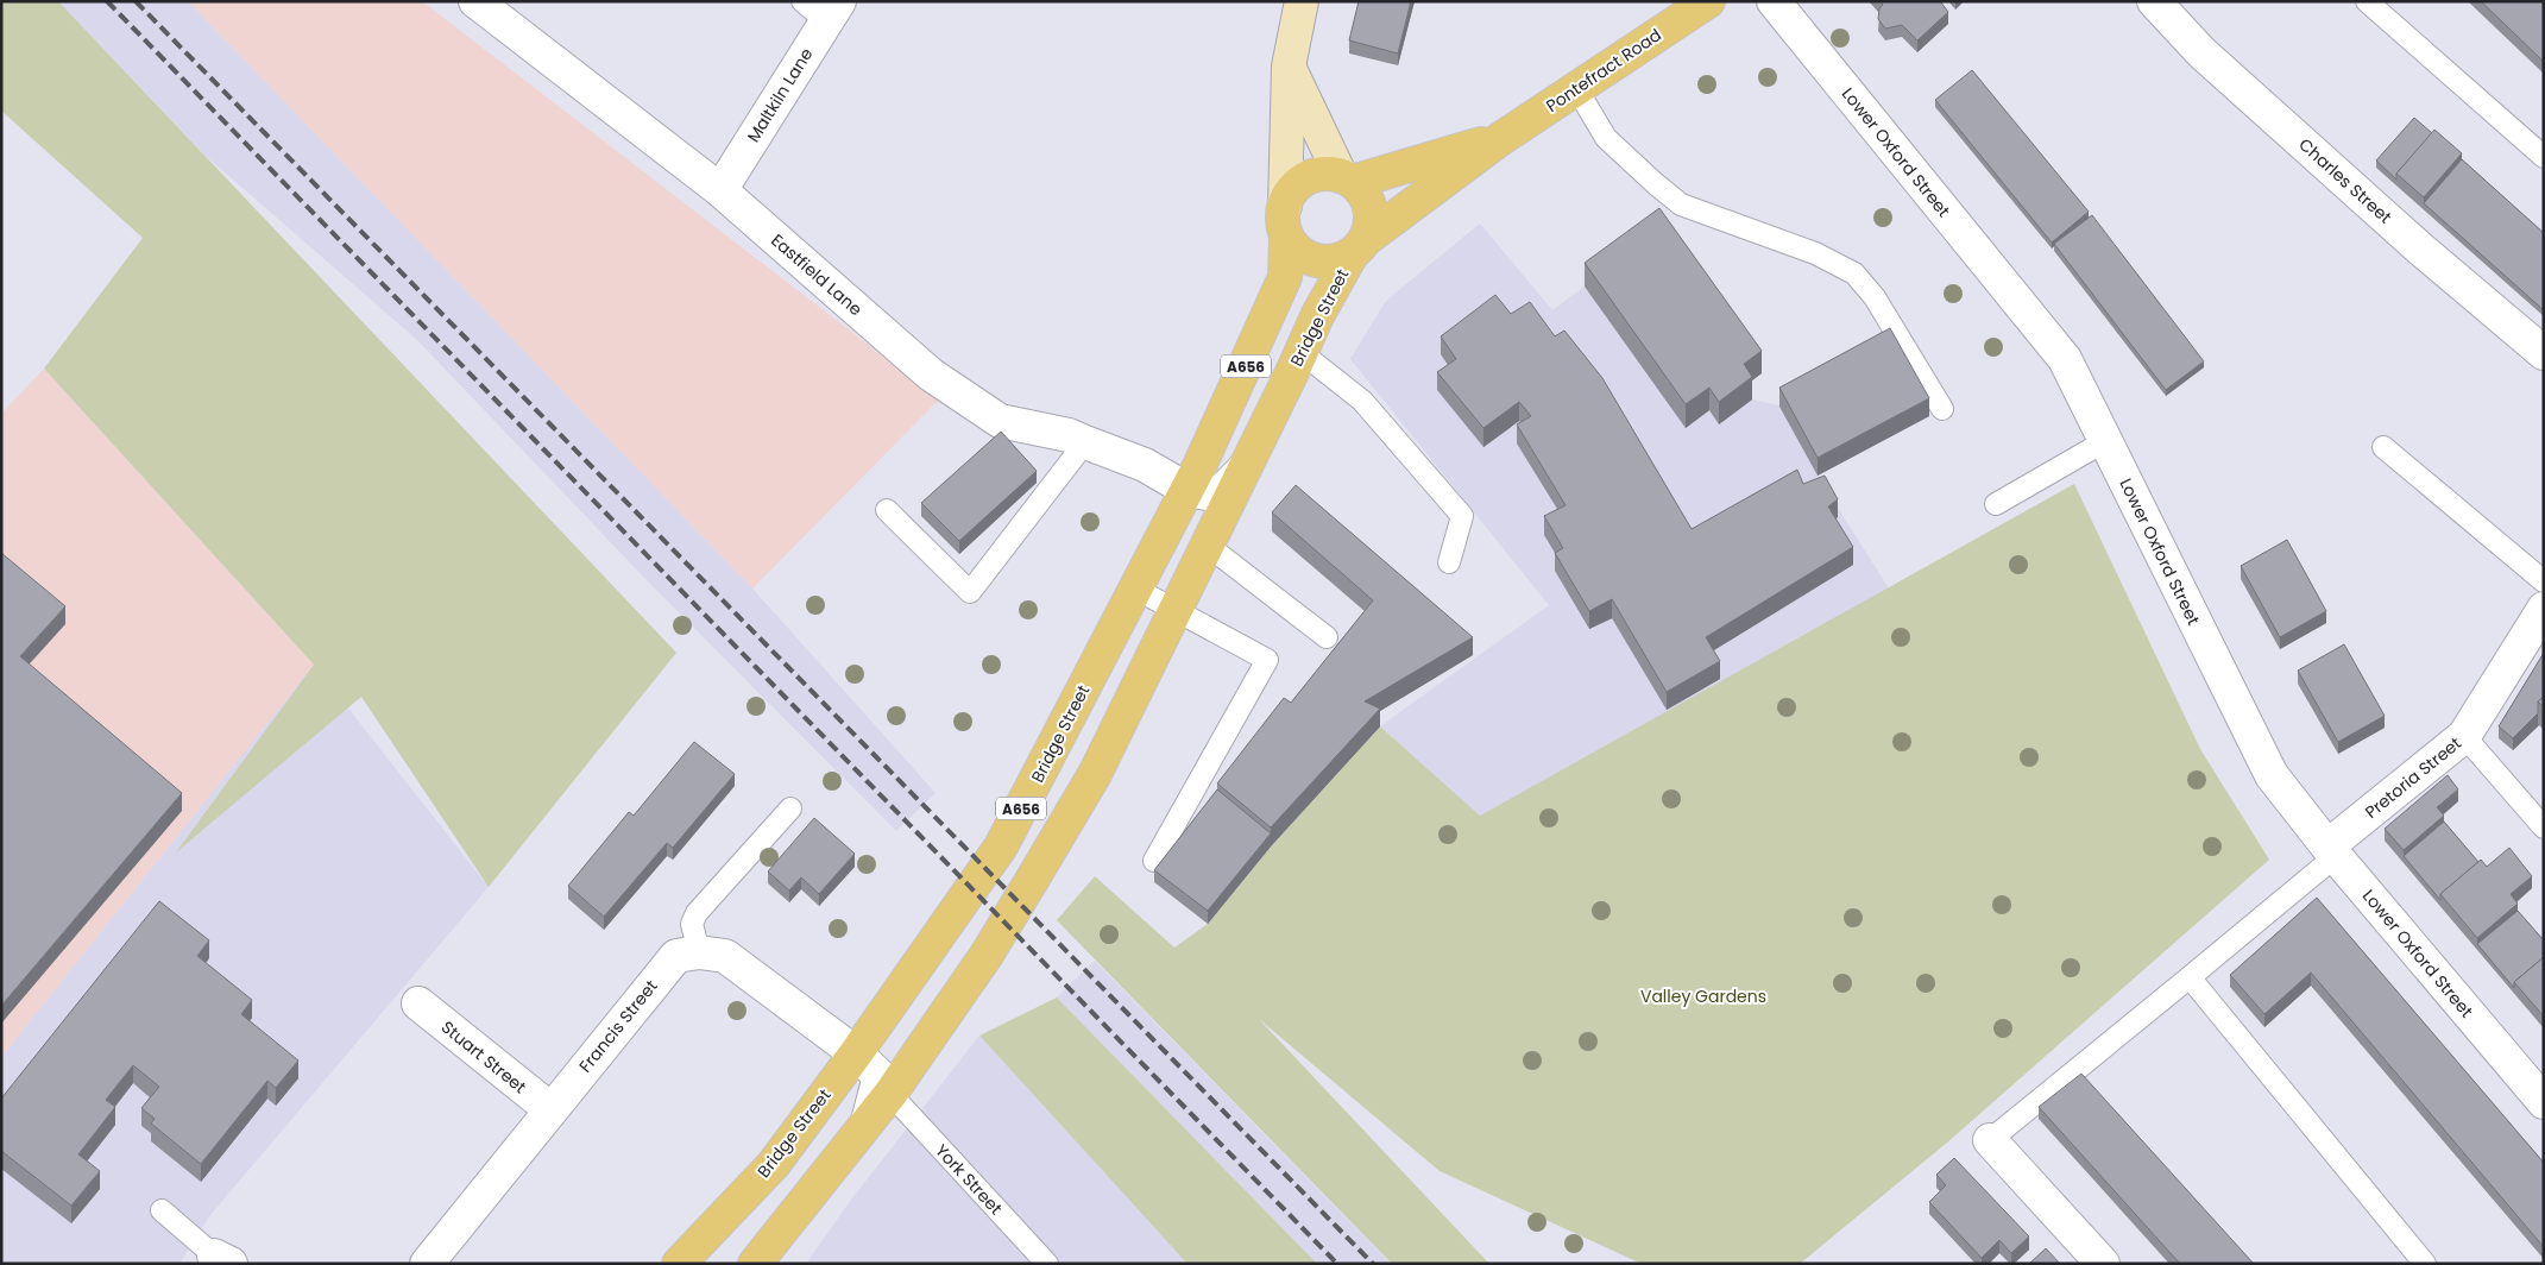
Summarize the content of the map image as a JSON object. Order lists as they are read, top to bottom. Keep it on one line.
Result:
{"streets":{"main road":["Pontefract Road","Bridge Street","A656"],"street":["Maltkiln Lane","Lower Oxford Street","Charles Street","Eastfield Lane","Pretoria Street","Francis Street","Stuart Street"],"lane":["York Street"]},"crossings":[["Pontefract Road","Bridge Street"],["Pontefract Road","A656"],["Maltkiln Lane","Eastfield Lane"],["Lower Oxford Street","Pretoria Street"],["Eastfield Lane","Bridge Street"],["Bridge Street","A656"],["Bridge Street","Francis Street"],["Bridge Street","York Street"],["Francis Street","Stuart Street"]],"parks":["Valley Gardens"]}
